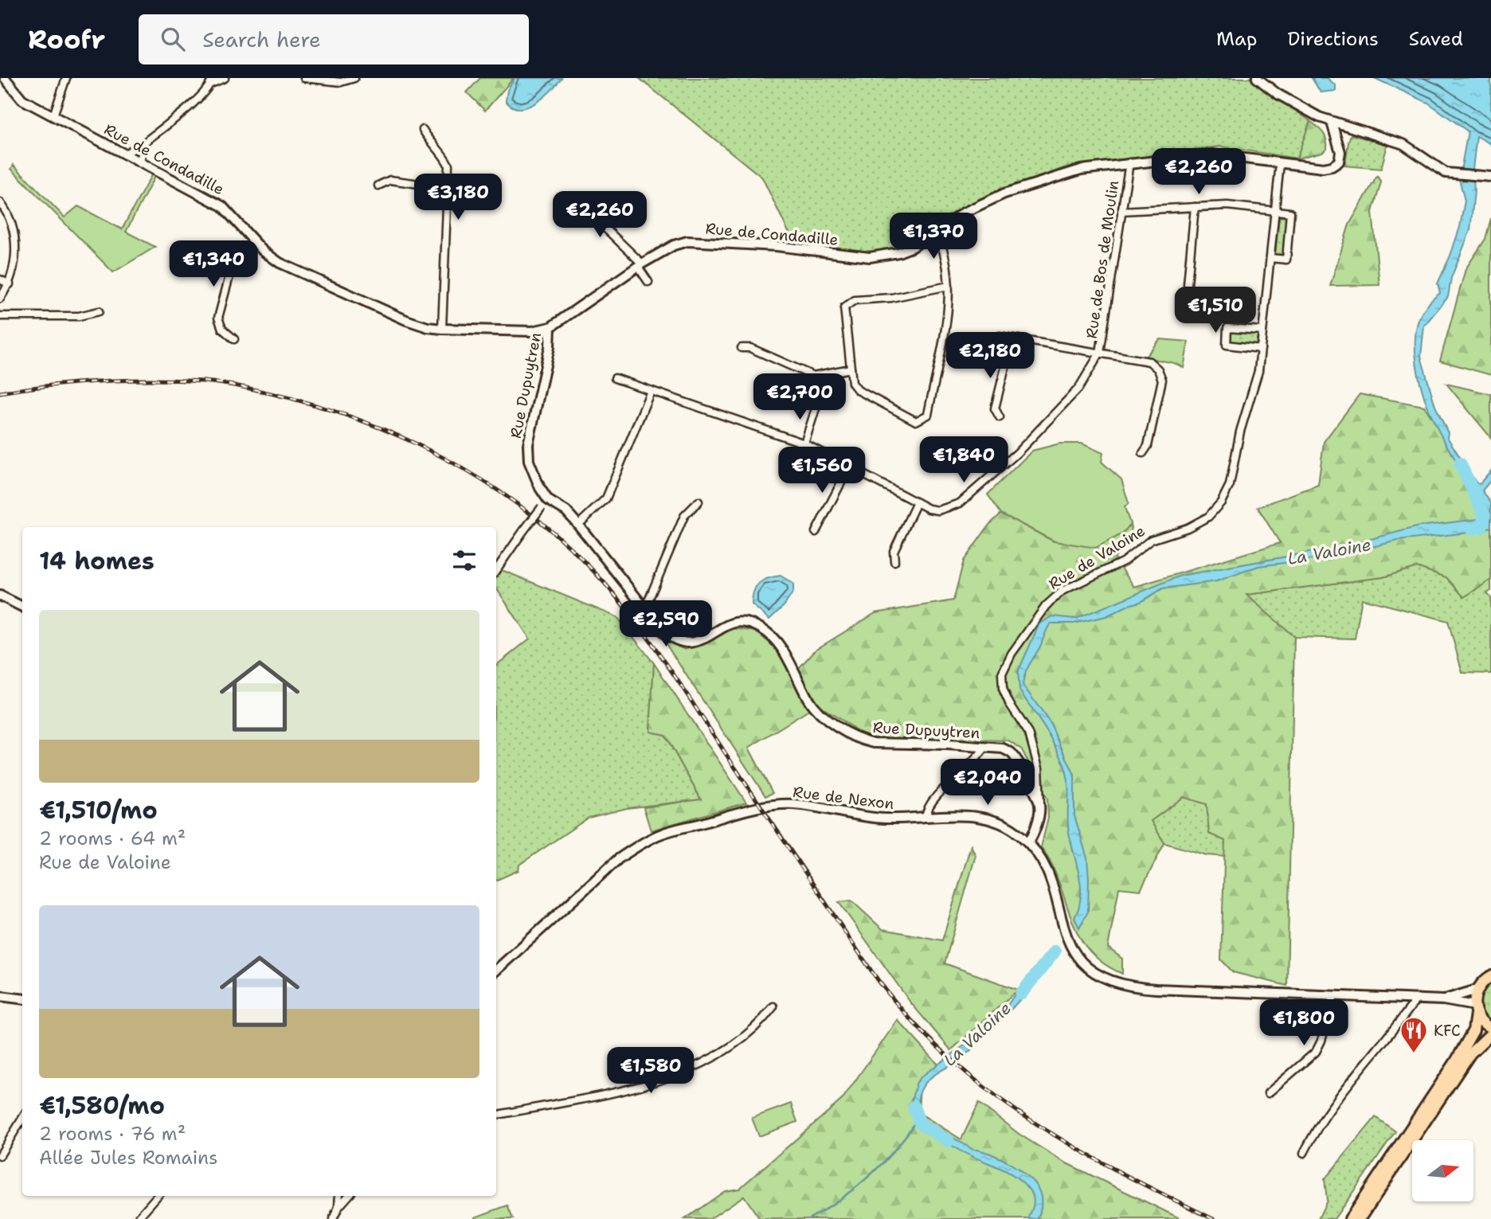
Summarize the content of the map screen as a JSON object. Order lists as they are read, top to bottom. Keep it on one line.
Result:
{"streets":{"street":["Rue de Condadille","Rue de Bos de Moulin","Rue Dupuytren","Rue de Valoine","Rue de Nexon"]},"crossings":[["Rue de Condadille","Rue de Bos de Moulin"],["Rue de Condadille","Rue Dupuytren"],["Rue de Condadille","Rue de Valoine"],["Rue Dupuytren","Rue de Valoine"],["Rue de Valoine","Rue de Nexon"]],"water":["La Valoine"],"places":{"restaurant":["KFC"]},"north":"right","page":{"header":"Roofr","search":"Search here","nav":["Map","Directions","Saved"],"price":["€2,260","€3,180","€2,260","€1,370","€1,340","€1,510","€2,180","€2,700","€1,840","€1,560","€2,590","€2,040","€1,800","€1,580"],"heading":"14 homes","list":[{"name":"€1,510/mo","note":"2 rooms · 64 m² · Rue de Valoine"},{"name":"€1,580/mo","note":"2 rooms · 76 m² · Allée Jules Romains"}]}}
